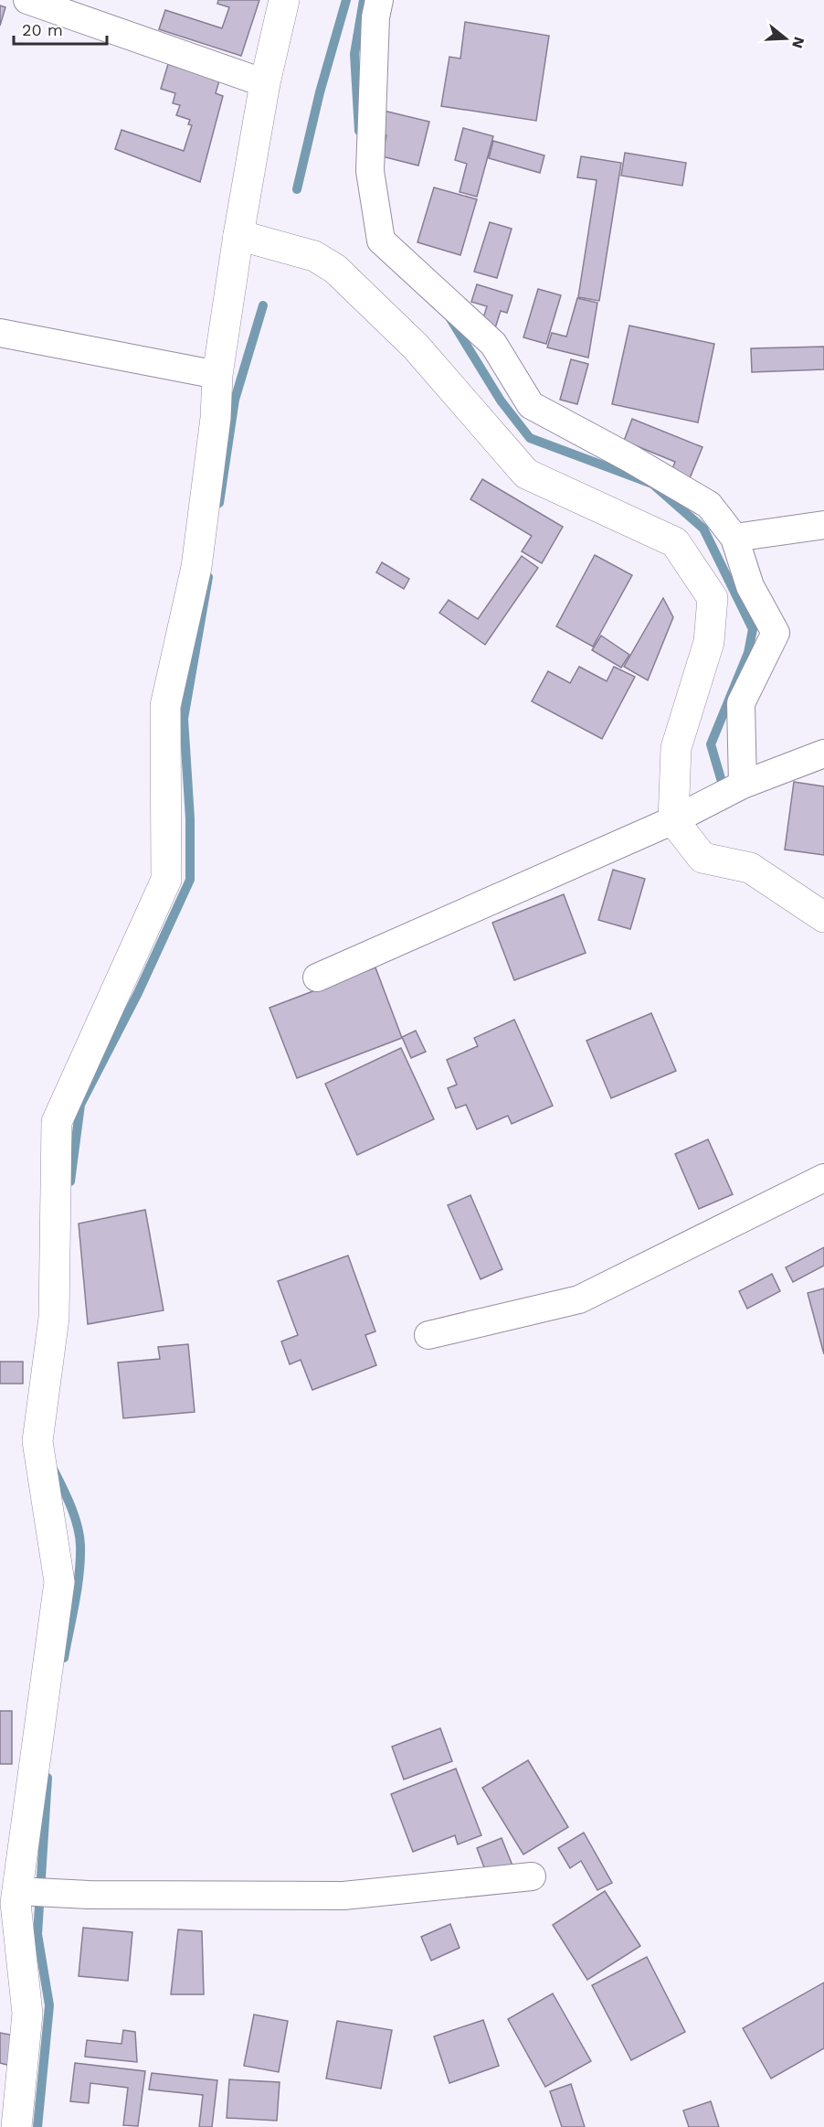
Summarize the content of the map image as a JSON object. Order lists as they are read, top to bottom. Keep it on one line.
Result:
{"scale_bar":"20 m","north":"right"}
